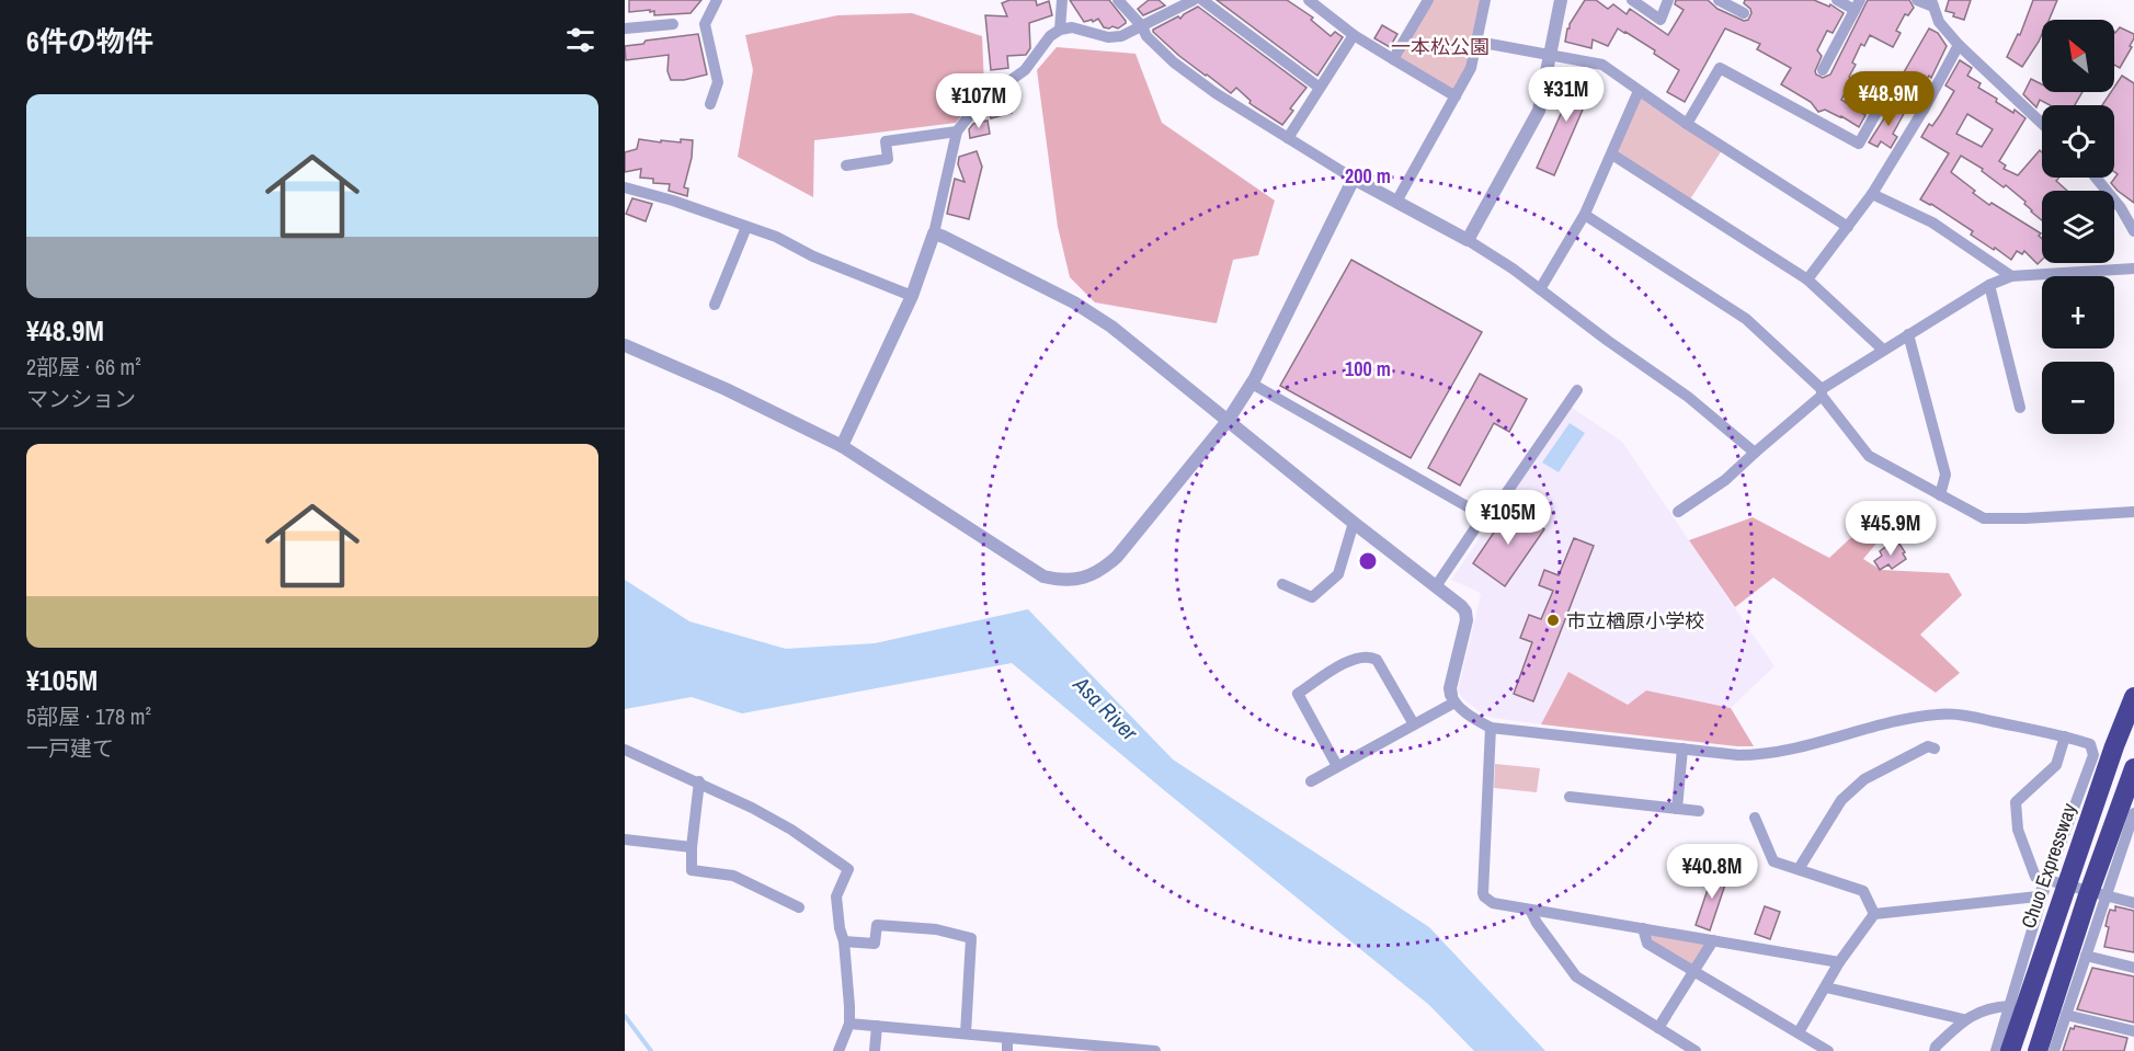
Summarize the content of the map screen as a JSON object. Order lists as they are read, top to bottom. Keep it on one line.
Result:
{"streets":{"highway":["Chuo Expressway"]},"water":["Asa River"],"parks":["一本松公園"],"places":["市立楢原小学校"],"north":"top left","page":{"heading":"6件の物件","map_buttons":["+","−"],"price":["¥31M","¥48.9M","¥107M","¥105M","¥45.9M","¥40.8M"],"list":[{"name":"¥48.9M","note":"2部屋 · 66 m² · マンション"},{"name":"¥105M","note":"5部屋 · 178 m² · 一戸建て"}]},"rings":["200 m","100 m"]}
